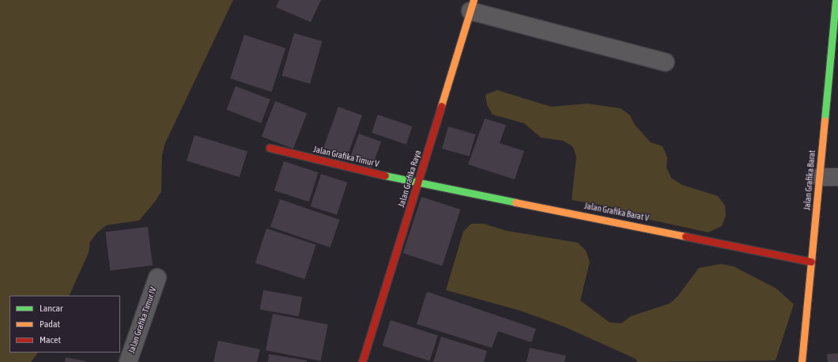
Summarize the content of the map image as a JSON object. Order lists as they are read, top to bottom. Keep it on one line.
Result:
{"streets":{"street":["Jalan Grafika Timur V","Jalan Grafika Raya","Jalan Grafika Barat","Jalan Grafika Barat V","Jalan Grafika Timur IV"]},"crossings":[["Jalan Grafika Timur V","Jalan Grafika Raya"],["Jalan Grafika Timur V","Jalan Grafika Barat V"],["Jalan Grafika Raya","Jalan Grafika Barat V"],["Jalan Grafika Barat","Jalan Grafika Barat V"]],"legend":["Lancar","Padat","Macet"]}
